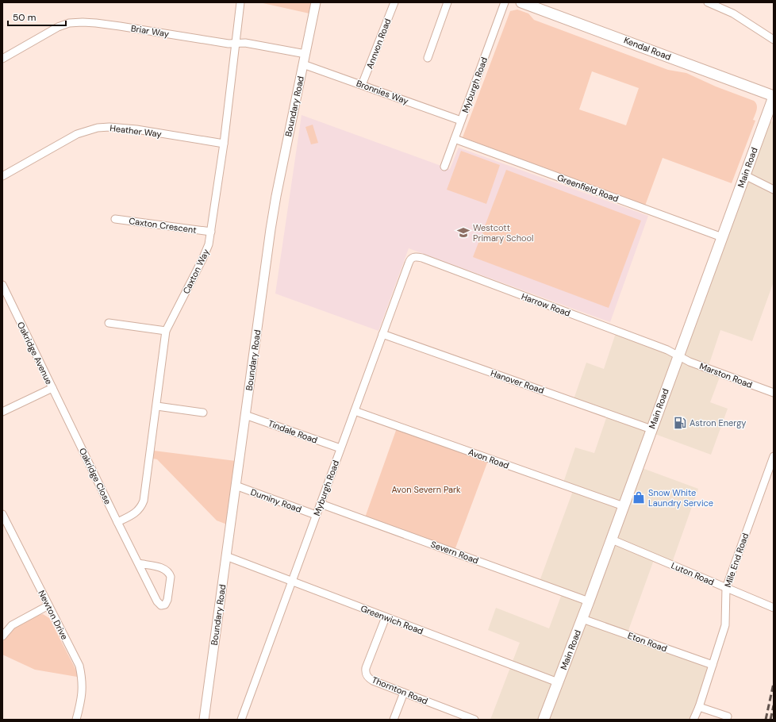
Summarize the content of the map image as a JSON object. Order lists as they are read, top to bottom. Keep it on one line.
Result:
{"streets":{"main road":["Kendal Road","Main Road"],"street":["Briar Way","Annvon Road","Myburgh Road","Bronnies Way","Boundary Road","Heather Way","Greenfield Road","Caxton Crescent","Caxton Way","Harrow Road","Oakridge Avenue","Marston Road","Hanover Road","Tindale Road","Avon Road","Oakridge Close","Duminy Road","Severn Road","Mile End Road","Luton Road","Newton Drive","Greenwich Road","Eton Road","Thornton Road"]},"crossings":[["Briar Way","Boundary Road"],["Briar Way","Caxton Way"],["Annvon Road","Bronnies Way"],["Kendal Road","Main Road"],["Myburgh Road","Bronnies Way"],["Myburgh Road","Greenfield Road"],["Myburgh Road","Harrow Road"],["Myburgh Road","Hanover Road"],["Myburgh Road","Tindale Road"],["Myburgh Road","Avon Road"],["Myburgh Road","Duminy Road"],["Myburgh Road","Severn Road"],["Myburgh Road","Greenwich Road"],["Bronnies Way","Boundary Road"],["Boundary Road","Tindale Road"],["Boundary Road","Duminy Road"],["Boundary Road","Greenwich Road"],["Heather Way","Caxton Way"],["Main Road","Greenfield Road"],["Main Road","Harrow Road"],["Main Road","Marston Road"],["Main Road","Hanover Road"],["Main Road","Avon Road"],["Main Road","Severn Road"],["Main Road","Luton Road"],["Main Road","Greenwich Road"],["Main Road","Eton Road"],["Caxton Crescent","Caxton Way"],["Caxton Way","Oakridge Close"],["Harrow Road","Marston Road"],["Oakridge Avenue","Oakridge Close"],["Mile End Road","Luton Road"],["Mile End Road","Eton Road"],["Greenwich Road","Thornton Road"]],"parks":["Avon Severn Park"],"places":{"school or university":["Westcott Primary School"],"fuel station":["Astron Energy"],"shop":["Snow White Laundry Service"]},"scale_bar":"50 m"}
